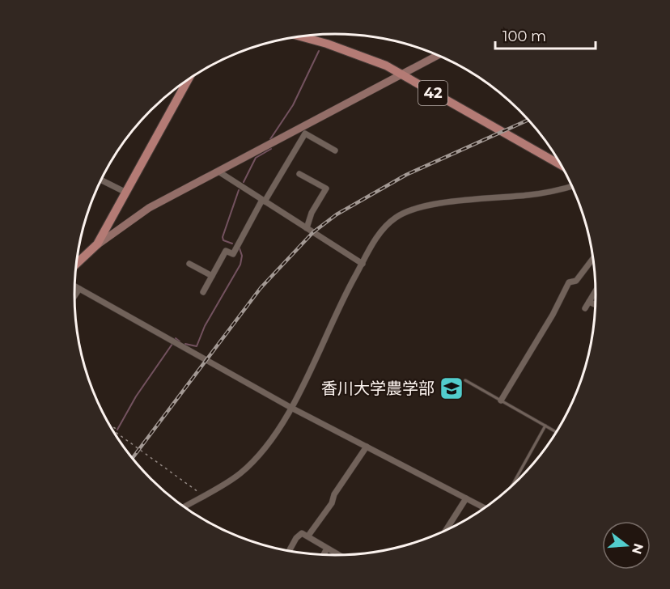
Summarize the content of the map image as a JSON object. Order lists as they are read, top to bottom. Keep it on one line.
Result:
{"streets":{"main road":["42"]},"places":{"school or university":["香川大学農学部"]},"scale_bar":"100 m","north":"right"}
